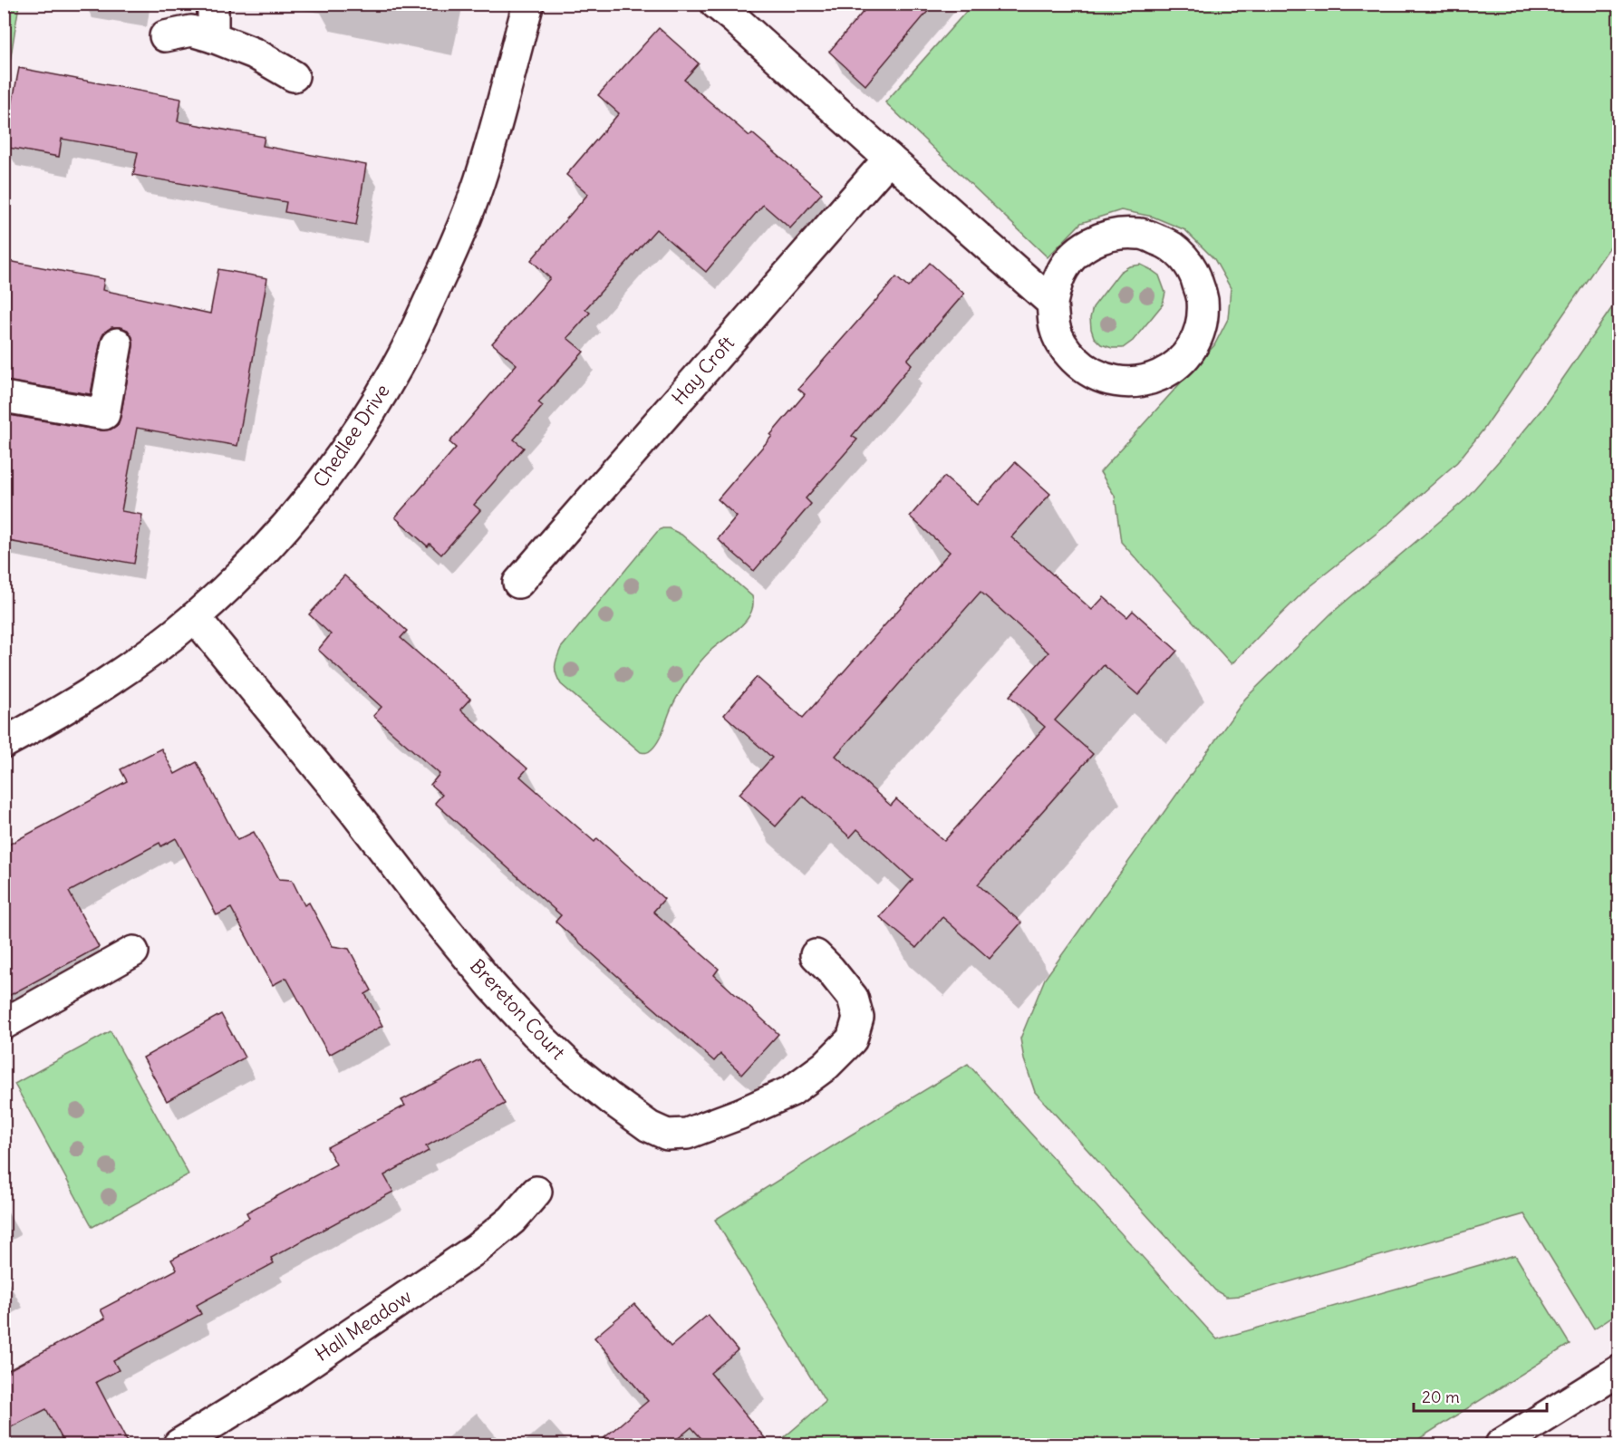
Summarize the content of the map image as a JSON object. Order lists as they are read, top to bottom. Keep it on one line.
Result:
{"streets":{"main road":["Hay Croft","Chedlee Drive","Brereton Court","Hall Meadow"]},"crossings":[["Chedlee Drive","Brereton Court"]],"scale_bar":"20 m"}
